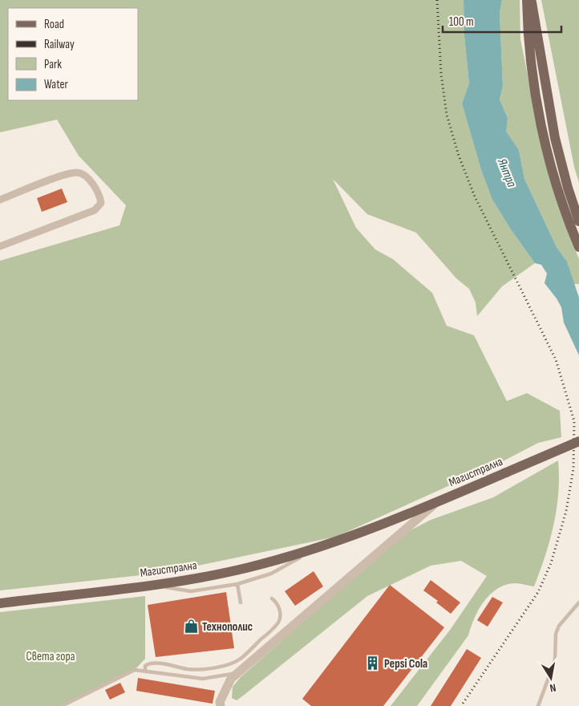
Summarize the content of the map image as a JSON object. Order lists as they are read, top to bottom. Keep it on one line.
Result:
{"streets":{"main road":["Магистрална"]},"water":["Янтра"],"parks":["Света гора"],"places":{"shop":["Технополис"],"building":["Pepsi Cola"]},"legend":["Road","Railway","Park","Water"],"scale_bar":"100 m","north":"bottom"}
